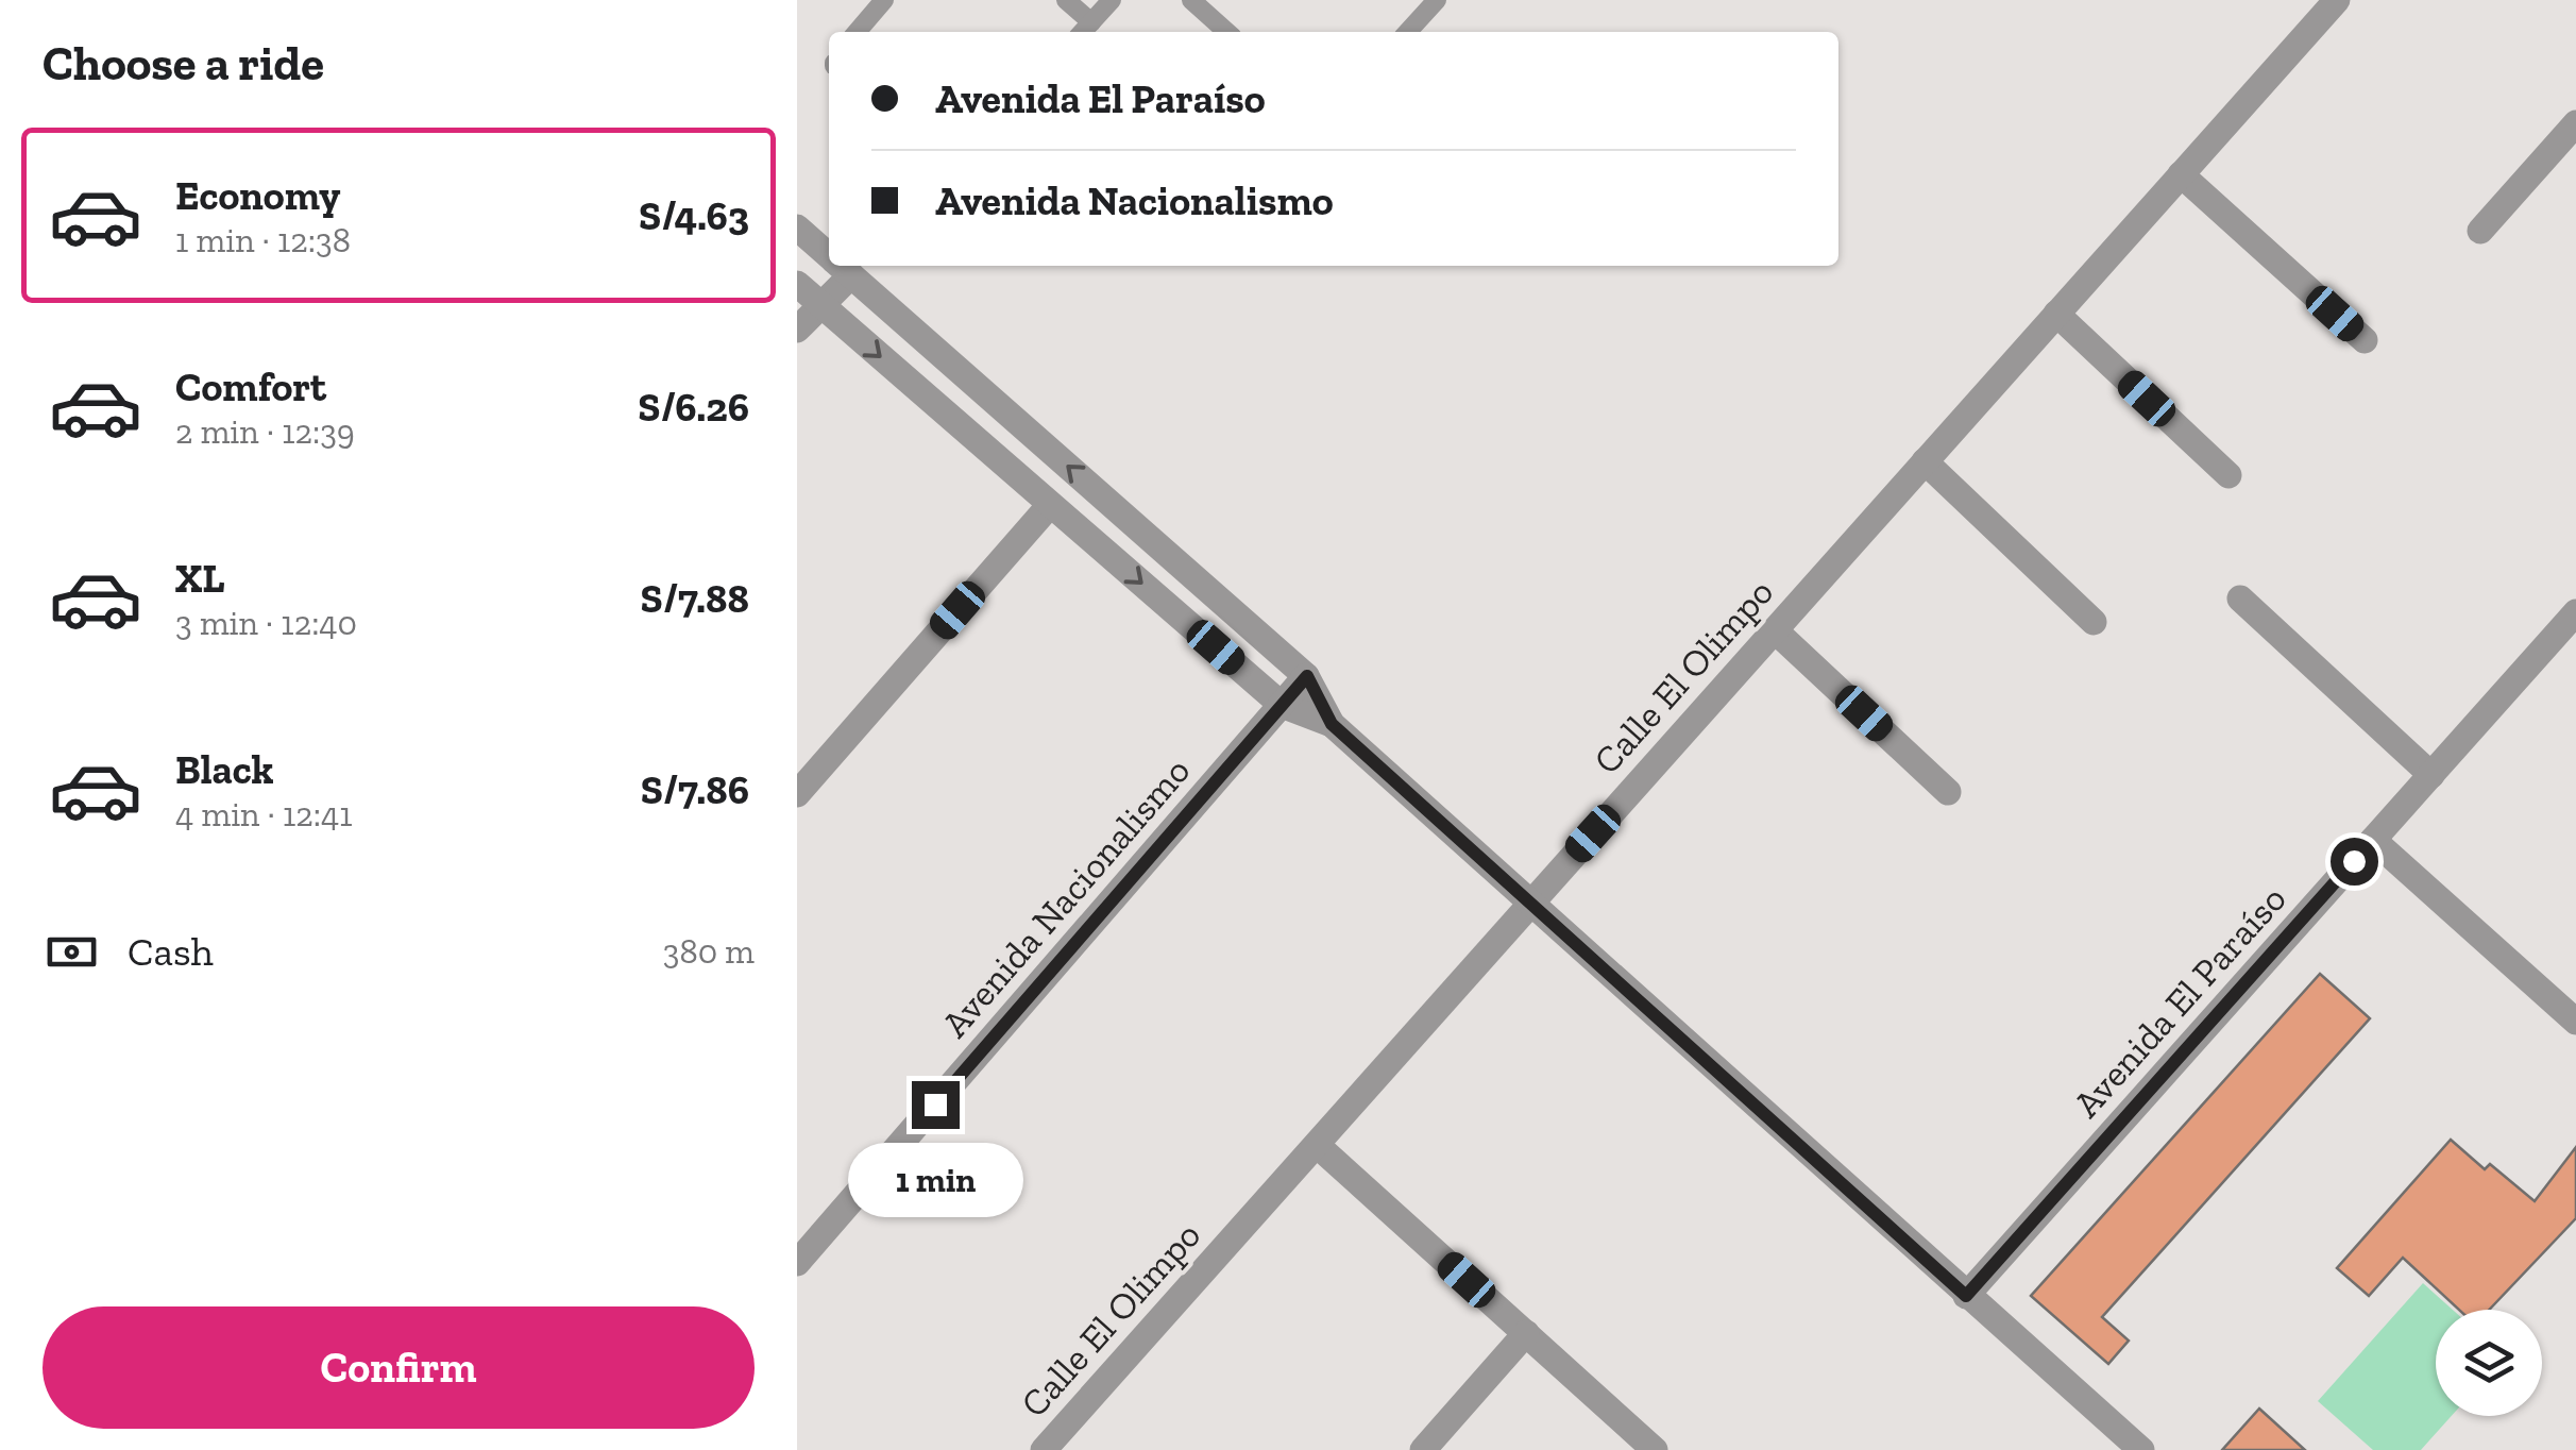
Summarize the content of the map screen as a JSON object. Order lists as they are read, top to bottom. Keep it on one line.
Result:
{"streets":{"street":["Calle El Olimpo","Avenida Nacionalismo","Avenida El Paraíso"]},"page":{"heading":"Choose a ride","banner":["Avenida El Paraíso","Avenida Nacionalismo"],"list":[{"name":"Economy","note":"1 min · 12:38","value":"S/4.63"},{"name":"Comfort","note":"2 min · 12:39","value":"S/6.26"},{"name":"XL","note":"3 min · 12:40","value":"S/7.88"},{"name":"Black","note":"4 min · 12:41","value":"S/7.86"}],"pay":["Cash","380 m"],"bubble":"1 min","buttons":"Confirm"}}
